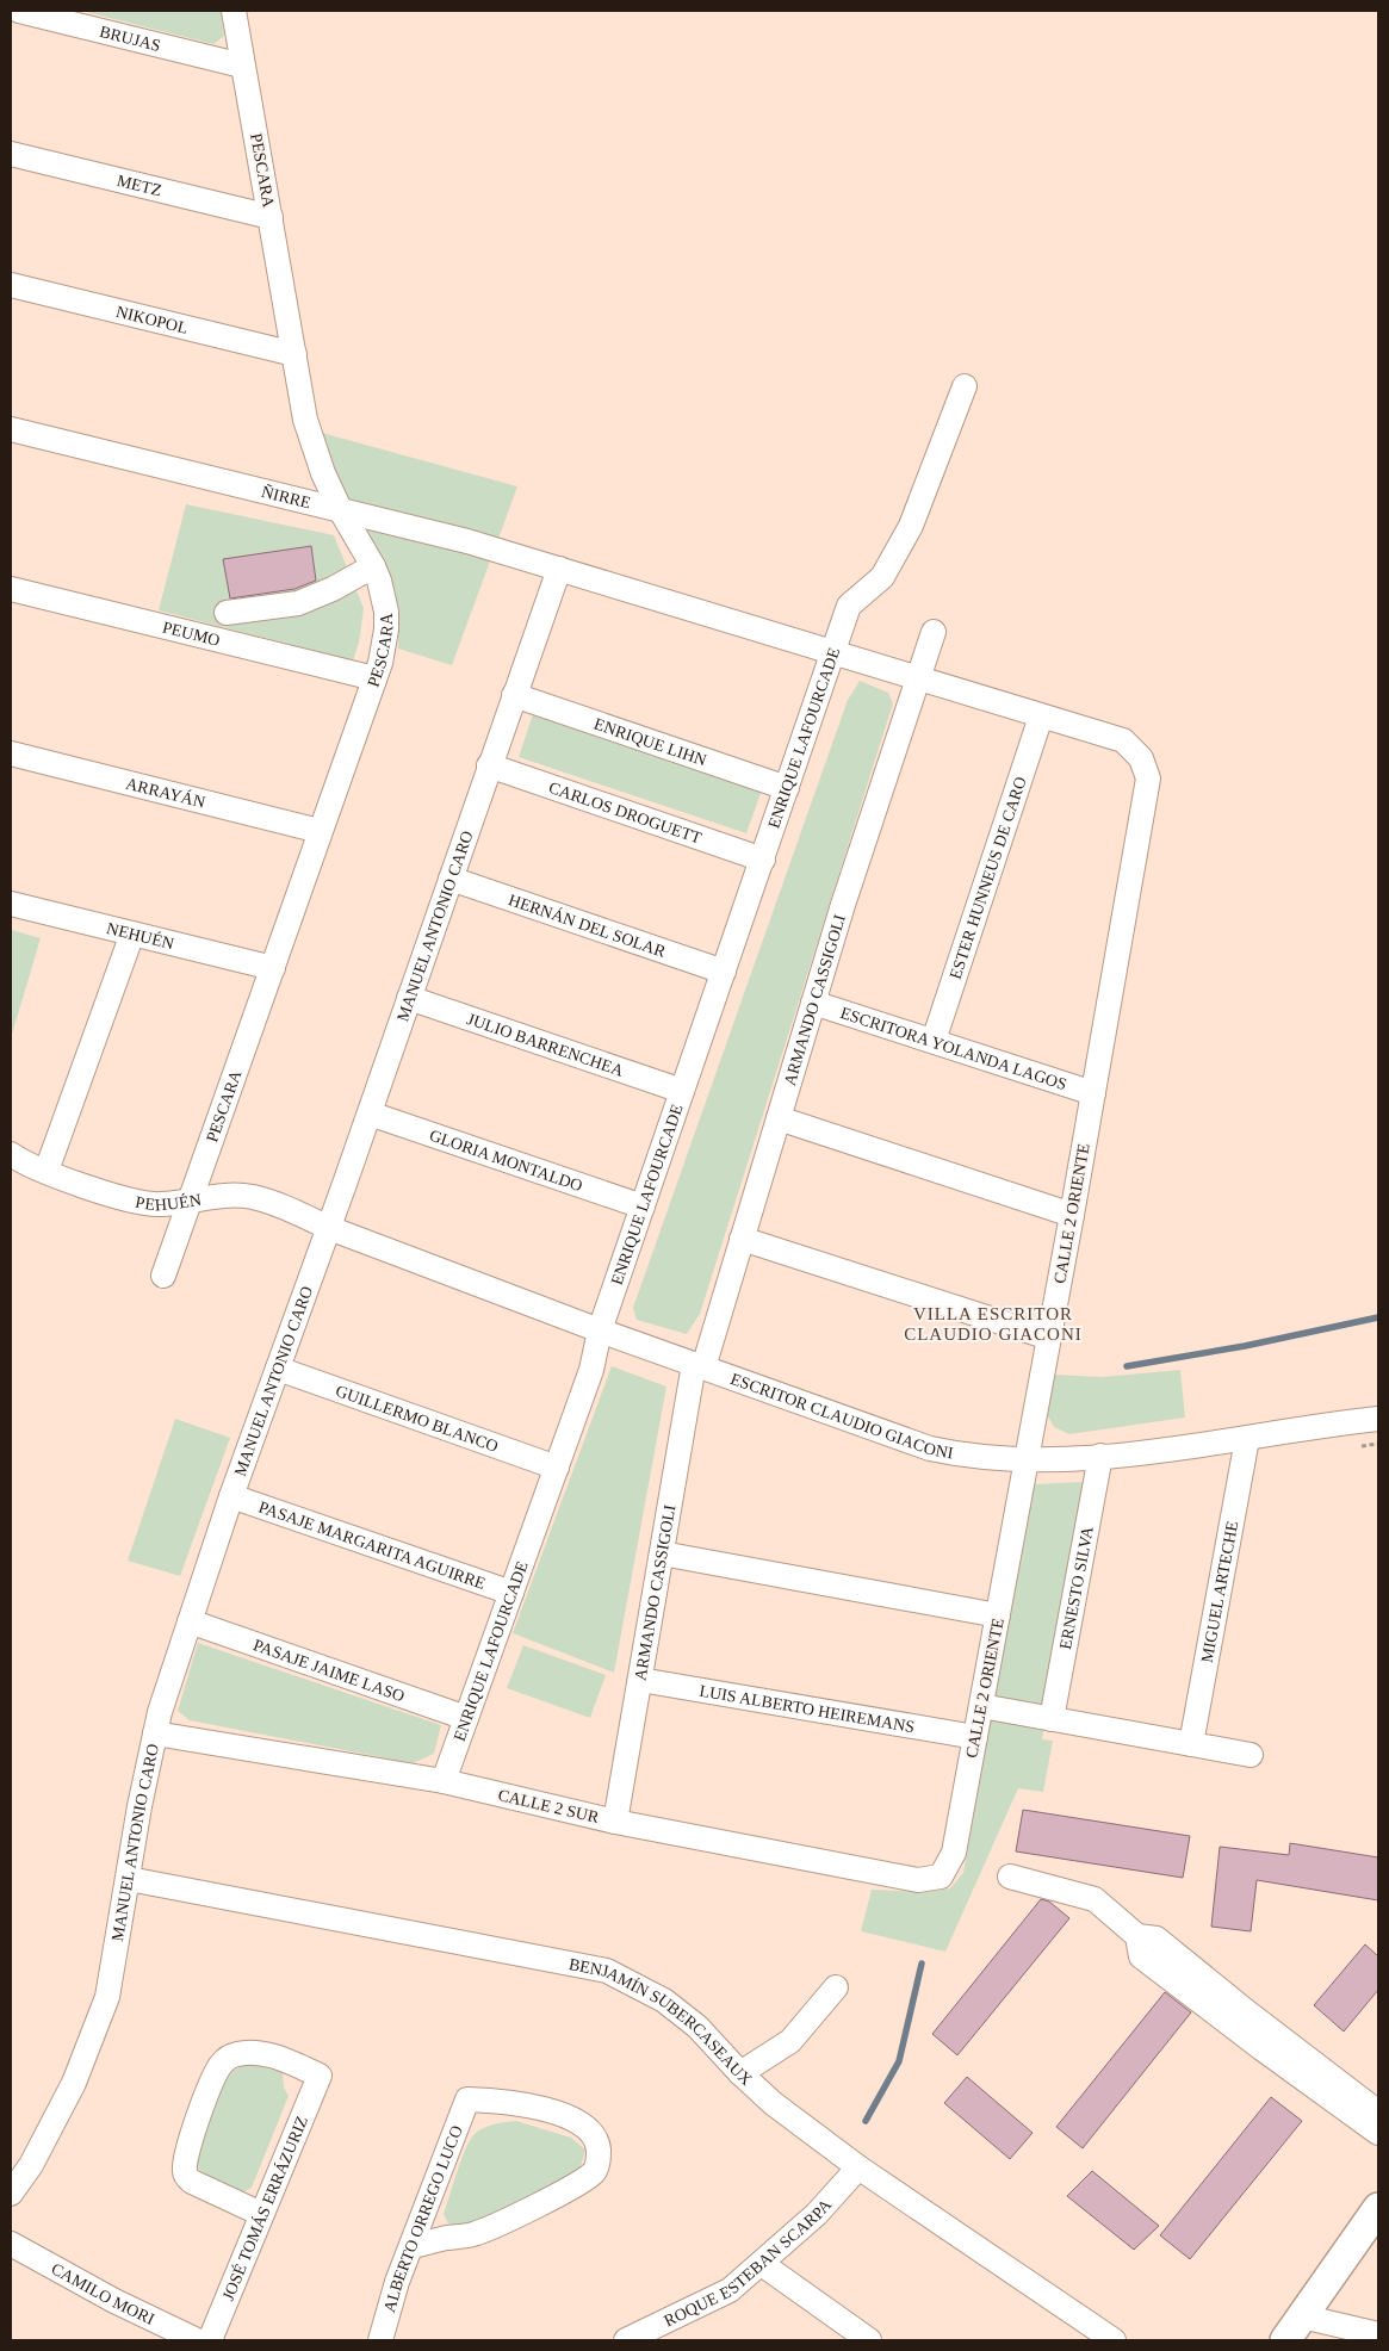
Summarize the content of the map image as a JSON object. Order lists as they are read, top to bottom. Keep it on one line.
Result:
{"streets":{"street":["BRUJAS","PESCARA","METZ","NIKOPOL","ÑIRRE","PEUMO","ENRIQUE LAFOURCADE","ENRIQUE LIHN","ARRAYÁN","CARLOS DROGUETT","ESTER HUNNEUS DE CARO","MANUEL ANTONIO CARO","HERNÁN DEL SOLAR","NEHUÉN","ARMANDO CASSIGOLI","JULIO BARRENCHEA","ESCRITORA YOLANDA LAGOS","GLORIA MONTALDO","PEHUÉN","CALLE 2 ORIENTE","ESCRITOR CLAUDIO GIACONI","GUILLERMO BLANCO","PASAJE MARGARITA AGUIRRE","ERNESTO SILVA","MIGUEL ARTECHE","PASAJE JAIME LASO","LUIS ALBERTO HEIREMANS","CALLE 2 SUR","BENJAMÍN SUBERCASEAUX","JOSÉ TOMÁS ERRÁZURIZ","ALBERTO ORREGO LUCO","ROQUE ESTEBAN SCARPA","CAMILO MORI"]},"crossings":[["BRUJAS","PESCARA"],["PESCARA","METZ"],["PESCARA","NIKOPOL"],["PESCARA","ÑIRRE"],["PESCARA","PEUMO"],["PESCARA","ARRAYÁN"],["PESCARA","NEHUÉN"],["PESCARA","PEHUÉN"],["ÑIRRE","ENRIQUE LAFOURCADE"],["ÑIRRE","ESTER HUNNEUS DE CARO"],["ÑIRRE","MANUEL ANTONIO CARO"],["ÑIRRE","ARMANDO CASSIGOLI"],["ÑIRRE","CALLE 2 ORIENTE"],["ENRIQUE LAFOURCADE","ENRIQUE LIHN"],["ENRIQUE LAFOURCADE","CARLOS DROGUETT"],["ENRIQUE LAFOURCADE","HERNÁN DEL SOLAR"],["ENRIQUE LAFOURCADE","JULIO BARRENCHEA"],["ENRIQUE LAFOURCADE","GLORIA MONTALDO"],["ENRIQUE LAFOURCADE","ESCRITOR CLAUDIO GIACONI"],["ENRIQUE LAFOURCADE","GUILLERMO BLANCO"],["ENRIQUE LAFOURCADE","PASAJE MARGARITA AGUIRRE"],["ENRIQUE LAFOURCADE","PASAJE JAIME LASO"],["ENRIQUE LAFOURCADE","CALLE 2 SUR"],["ENRIQUE LIHN","MANUEL ANTONIO CARO"],["CARLOS DROGUETT","MANUEL ANTONIO CARO"],["ESTER HUNNEUS DE CARO","ESCRITORA YOLANDA LAGOS"],["MANUEL ANTONIO CARO","HERNÁN DEL SOLAR"],["MANUEL ANTONIO CARO","JULIO BARRENCHEA"],["MANUEL ANTONIO CARO","GLORIA MONTALDO"],["MANUEL ANTONIO CARO","PEHUÉN"],["MANUEL ANTONIO CARO","ESCRITOR CLAUDIO GIACONI"],["MANUEL ANTONIO CARO","GUILLERMO BLANCO"],["MANUEL ANTONIO CARO","PASAJE MARGARITA AGUIRRE"],["MANUEL ANTONIO CARO","PASAJE JAIME LASO"],["MANUEL ANTONIO CARO","CALLE 2 SUR"],["MANUEL ANTONIO CARO","BENJAMÍN SUBERCASEAUX"],["ARMANDO CASSIGOLI","ESCRITORA YOLANDA LAGOS"],["ARMANDO CASSIGOLI","ESCRITOR CLAUDIO GIACONI"],["ARMANDO CASSIGOLI","LUIS ALBERTO HEIREMANS"],["ARMANDO CASSIGOLI","CALLE 2 SUR"],["ESCRITORA YOLANDA LAGOS","CALLE 2 ORIENTE"],["PEHUÉN","ESCRITOR CLAUDIO GIACONI"],["CALLE 2 ORIENTE","ESCRITOR CLAUDIO GIACONI"],["CALLE 2 ORIENTE","LUIS ALBERTO HEIREMANS"],["CALLE 2 ORIENTE","CALLE 2 SUR"],["ESCRITOR CLAUDIO GIACONI","ERNESTO SILVA"],["ESCRITOR CLAUDIO GIACONI","MIGUEL ARTECHE"],["BENJAMÍN SUBERCASEAUX","ROQUE ESTEBAN SCARPA"]],"districts":["VILLA ESCRITOR CLAUDIO GIACONI"]}
